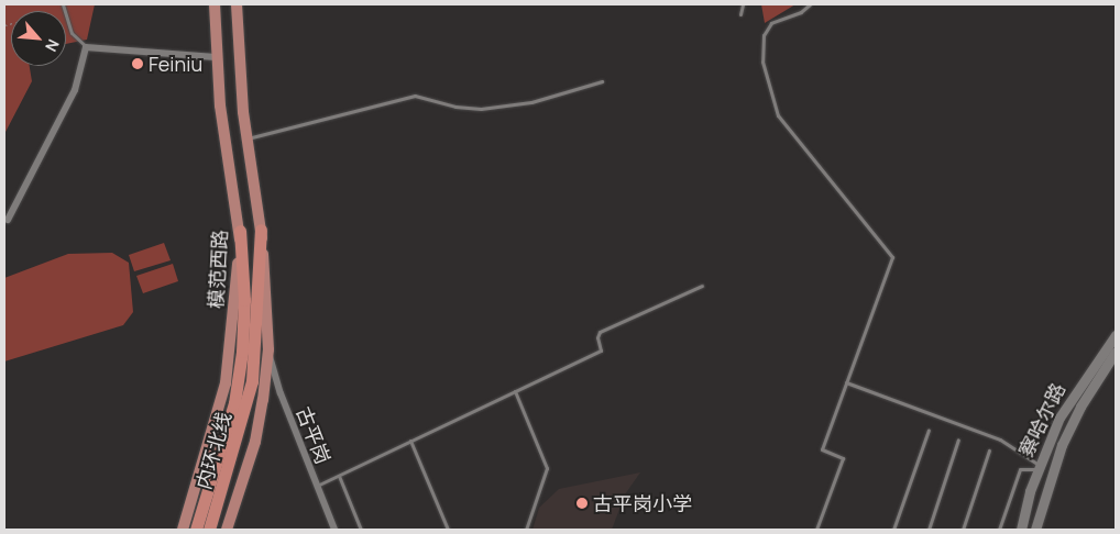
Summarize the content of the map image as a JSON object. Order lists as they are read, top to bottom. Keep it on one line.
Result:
{"streets":{"highway":["内环北线"],"main road":["模范西路","察哈尔路"],"street":["古平岗"]},"crossings":[["模范西路","古平岗"],["模范西路","内环北线"]],"places":["Feiniu","古平岗小学"],"north":"bottom right"}
